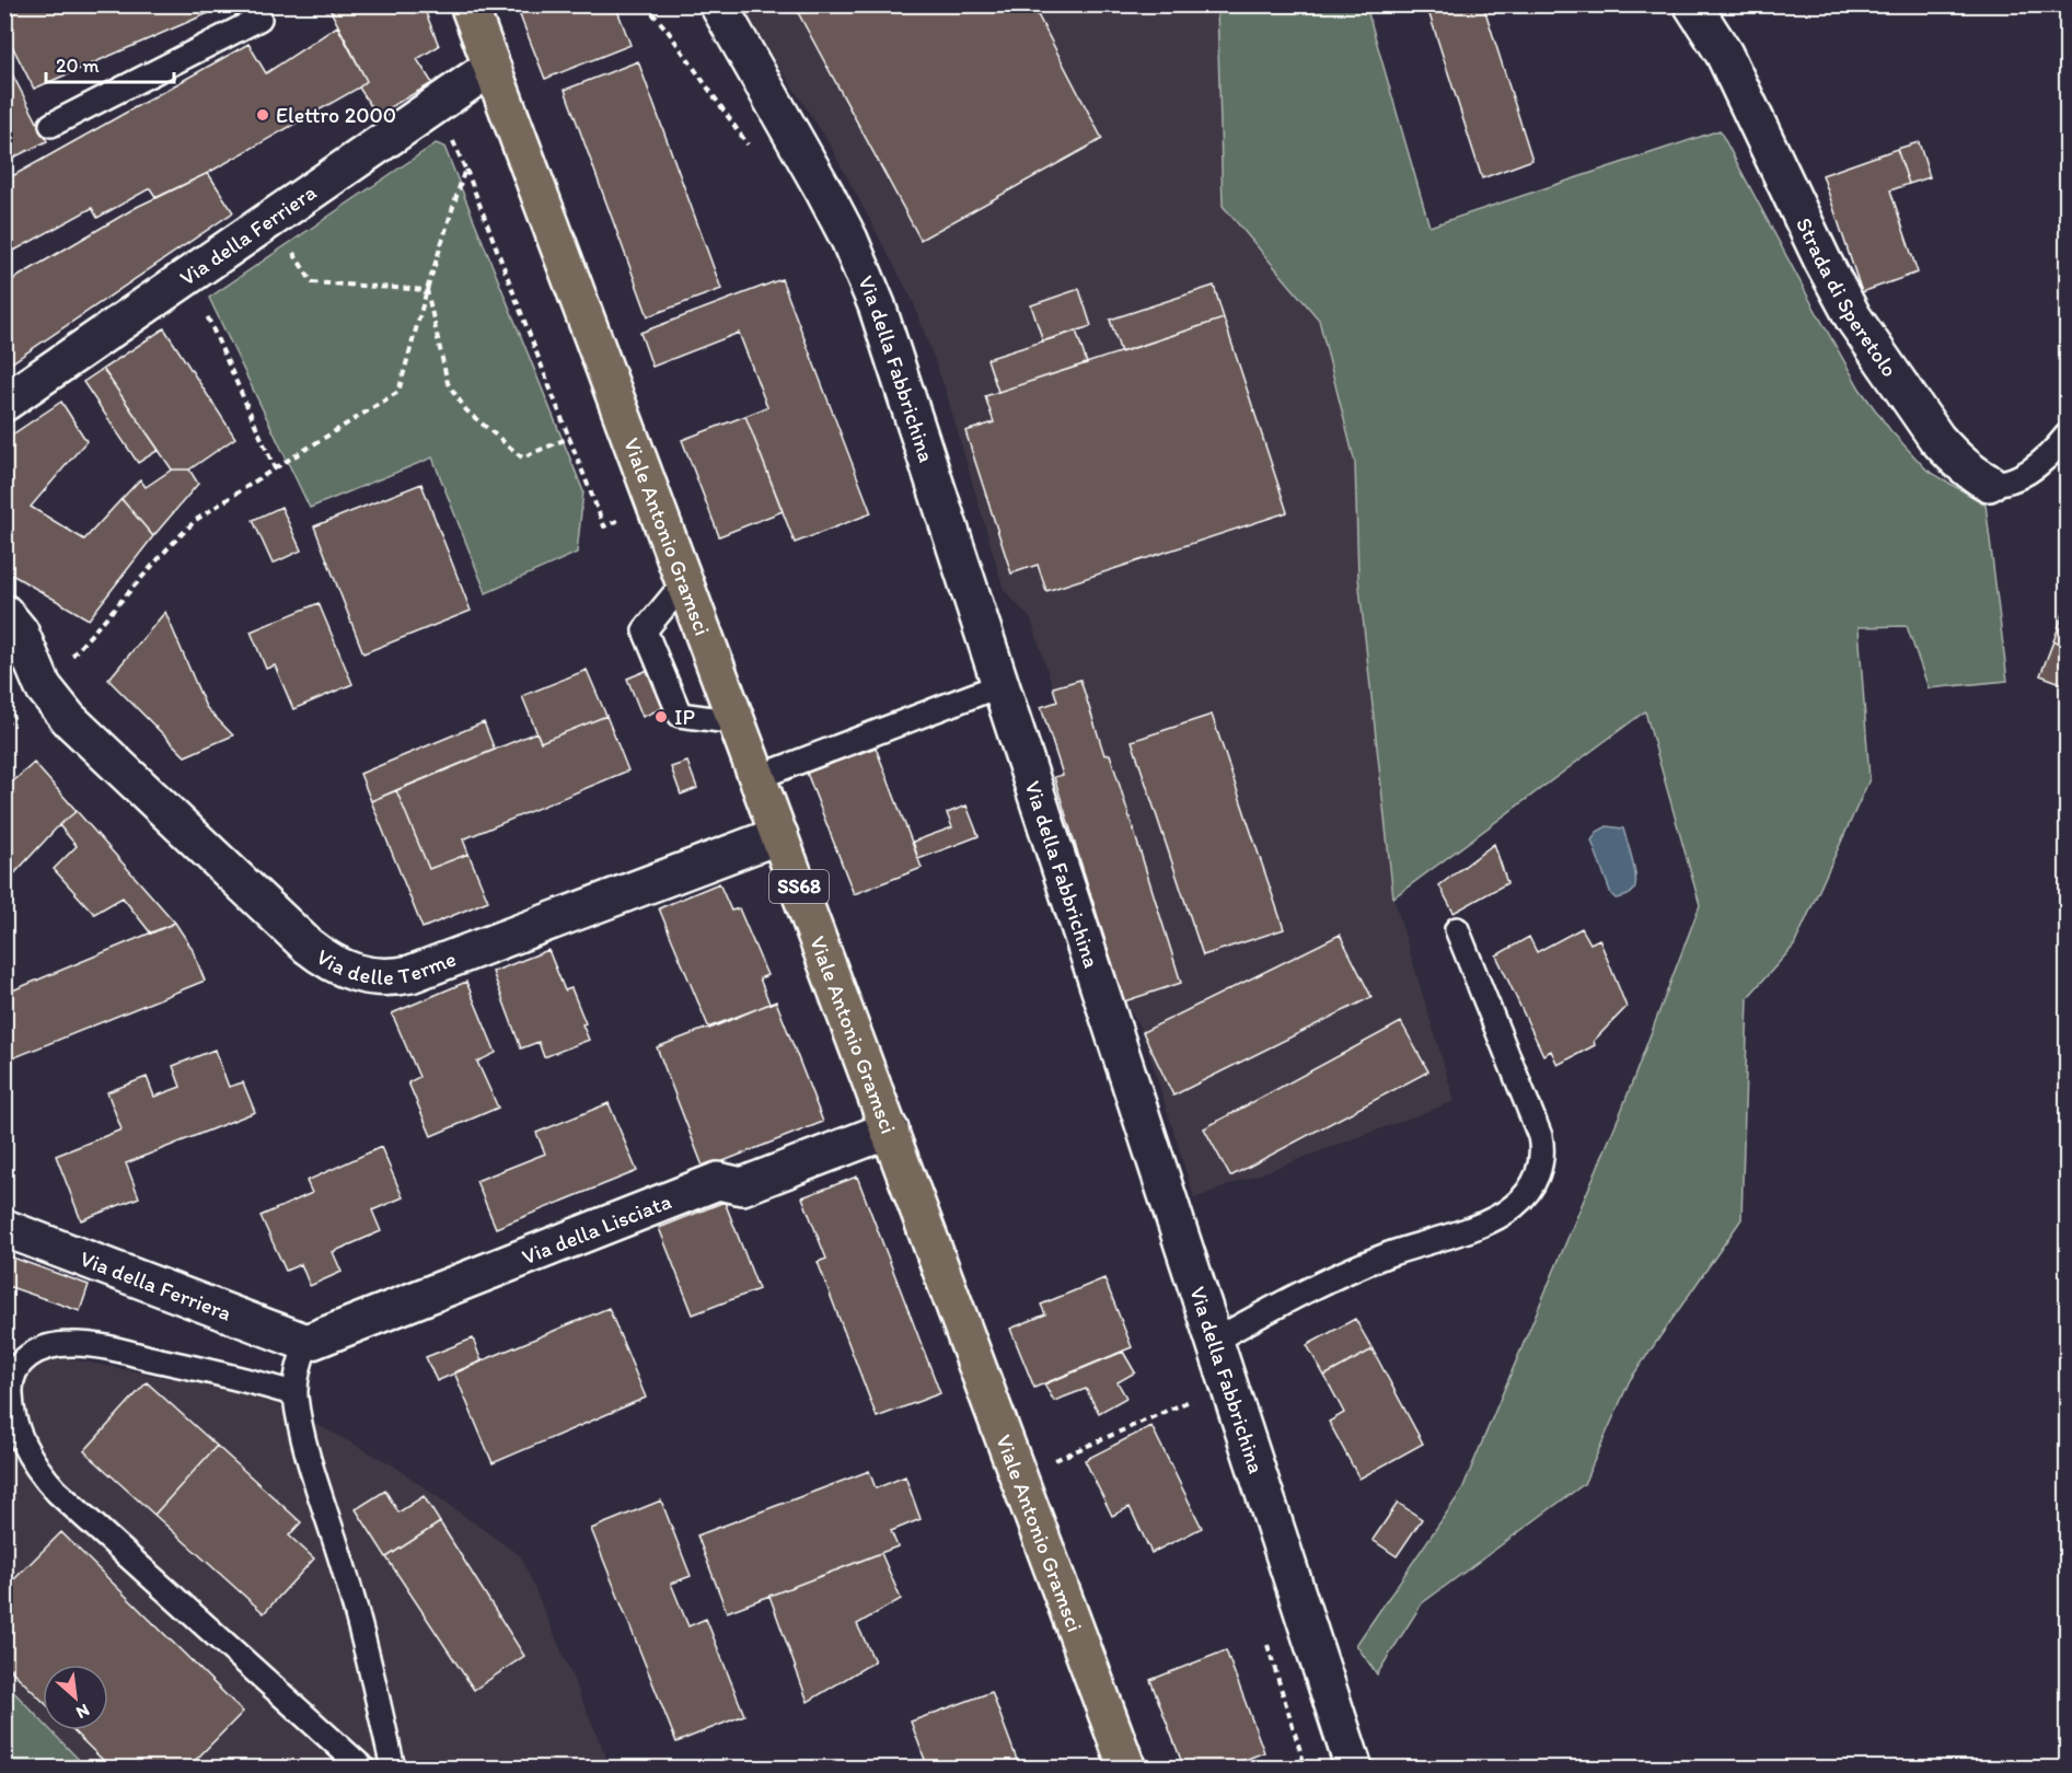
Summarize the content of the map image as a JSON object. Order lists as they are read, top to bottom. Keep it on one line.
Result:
{"streets":{"main road":["Viale Antonio Gramsci","SS68"],"street":["Via della Ferriera","Strada di Speretolo","Via della Fabbrichina","Via delle Terme","Via della Lisciata"]},"crossings":[["Via della Ferriera","Viale Antonio Gramsci"],["Via della Ferriera","Via della Lisciata"],["Viale Antonio Gramsci","Via delle Terme"],["Viale Antonio Gramsci","Via della Lisciata"]],"places":["Elettro 2000","IP"],"scale_bar":"20 m","north":"bottom right"}
